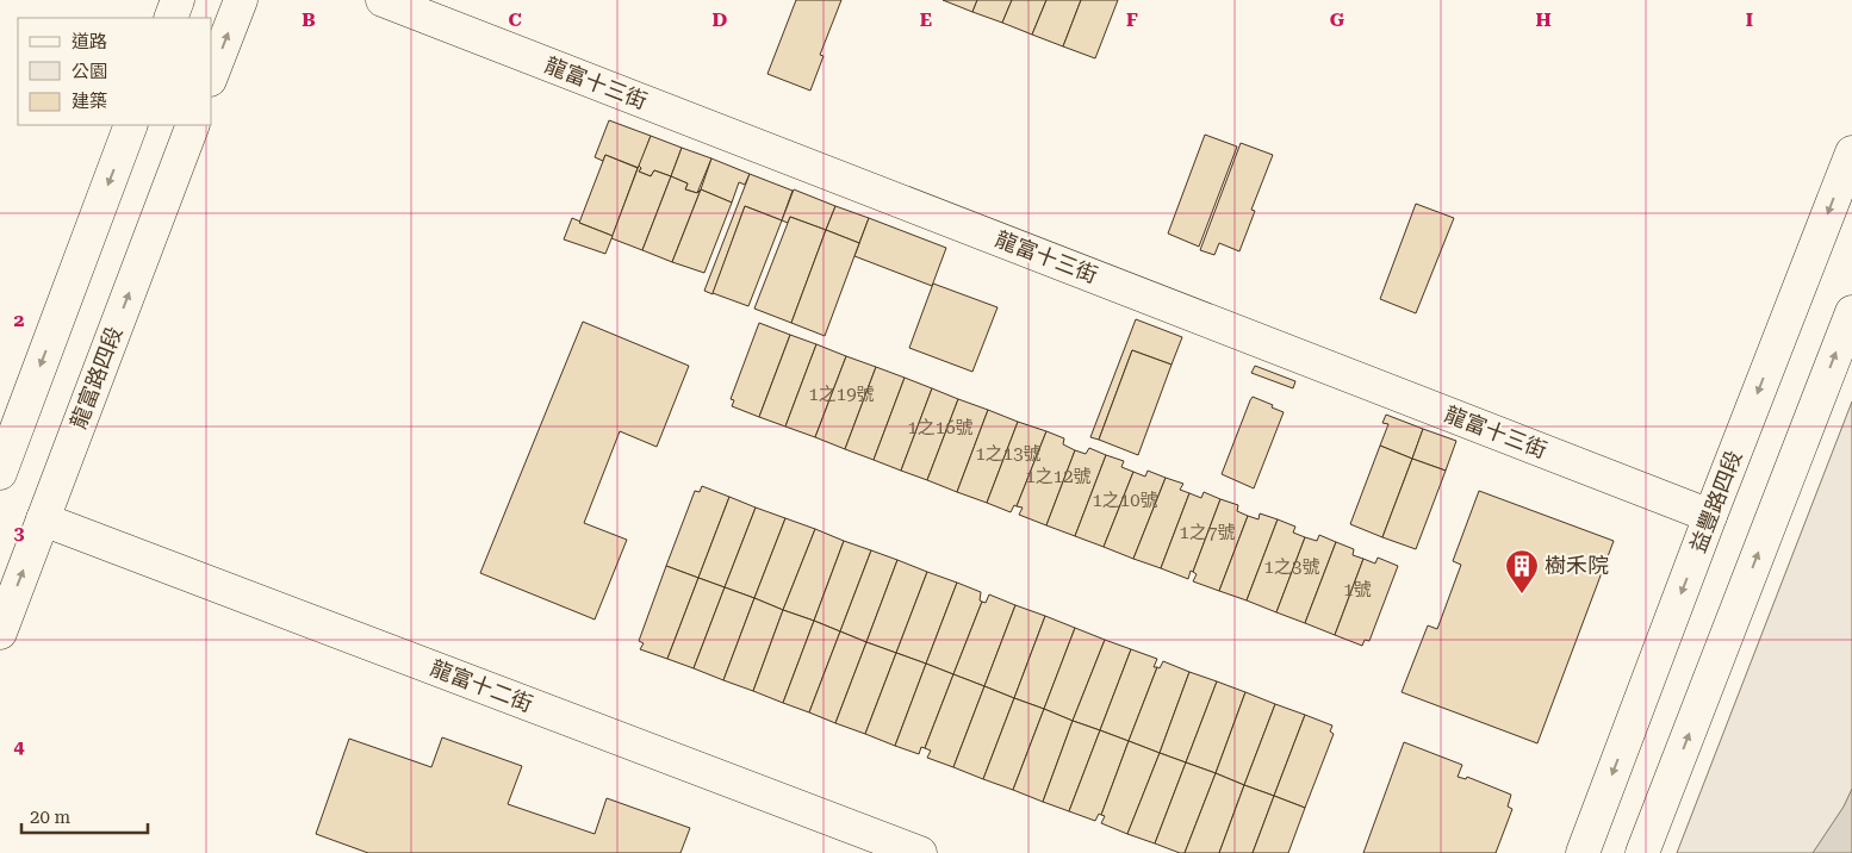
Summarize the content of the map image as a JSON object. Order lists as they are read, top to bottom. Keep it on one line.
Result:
{"streets":{"street":["龍富十三街","龍富路四段","益豐路四段","龍富十二街"]},"crossings":[["龍富十三街","益豐路四段"],["龍富路四段","龍富十二街"]],"places":{"building":["樹禾院"]},"house_numbers":["1之19號","1之16號","1之13號","1之12號","1之10號","1之7號","1之3號","1號"],"legend":["道路","公園","建築"],"scale_bar":"20 m","grid":{"columns":["B","C","D","E","F","G","H","I"],"rows":["2","3","4"]}}
